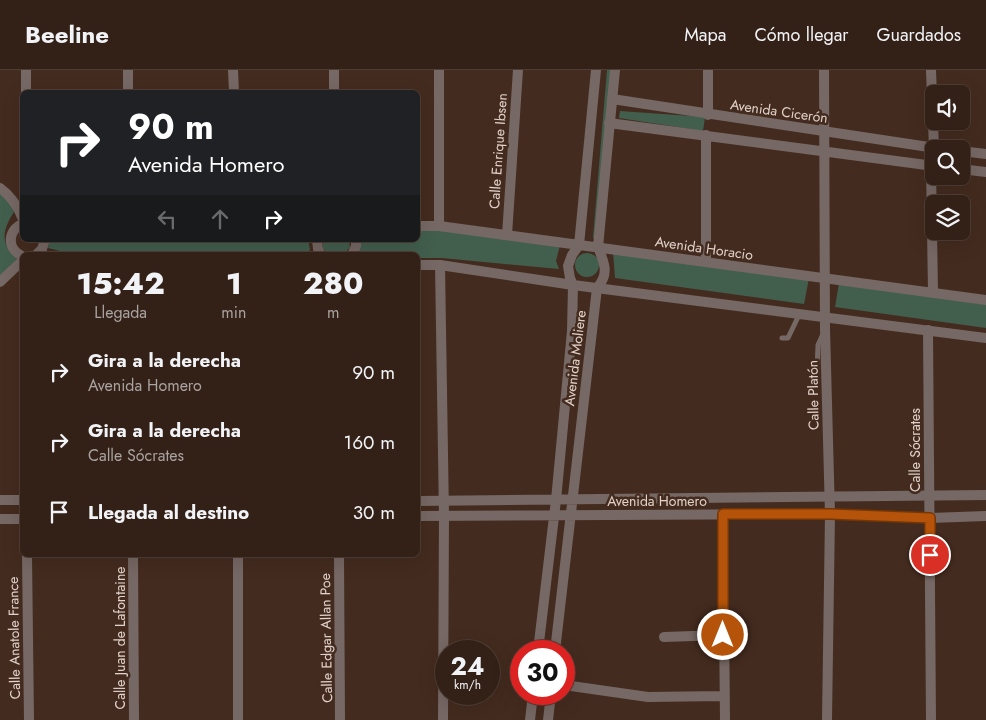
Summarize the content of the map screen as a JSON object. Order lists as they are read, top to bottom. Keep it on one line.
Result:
{"streets":{"street":["Avenida Cicerón","Calle Enrique Ibsen","Avenida Horacio","Avenida Moliere","Calle Platón","Calle Sócrates","Avenida Homero","Calle Anatole France","Calle Juan de Lafontaine","Calle Edgar Allan Poe"]},"crossings":[["Avenida Cicerón","Avenida Moliere"],["Avenida Cicerón","Calle Platón"],["Calle Enrique Ibsen","Avenida Horacio"],["Avenida Horacio","Avenida Moliere"],["Avenida Horacio","Calle Platón"],["Avenida Moliere","Avenida Homero"],["Calle Platón","Avenida Homero"],["Calle Sócrates","Avenida Homero"]],"page":{"header":"Beeline","nav":["Mapa","Cómo llegar","Guardados"],"turn":["90 m","Avenida Homero"],"eta":["15:42","Llegada","1","min","280","m"],"list":[{"name":"Gira a la derecha","note":"Avenida Homero","value":"90 m"},{"name":"Gira a la derecha","note":"Calle Sócrates","value":"160 m"},{"name":"Llegada al destino","value":"30 m"}],"speed":"24 km/h","limit":"30"}}
